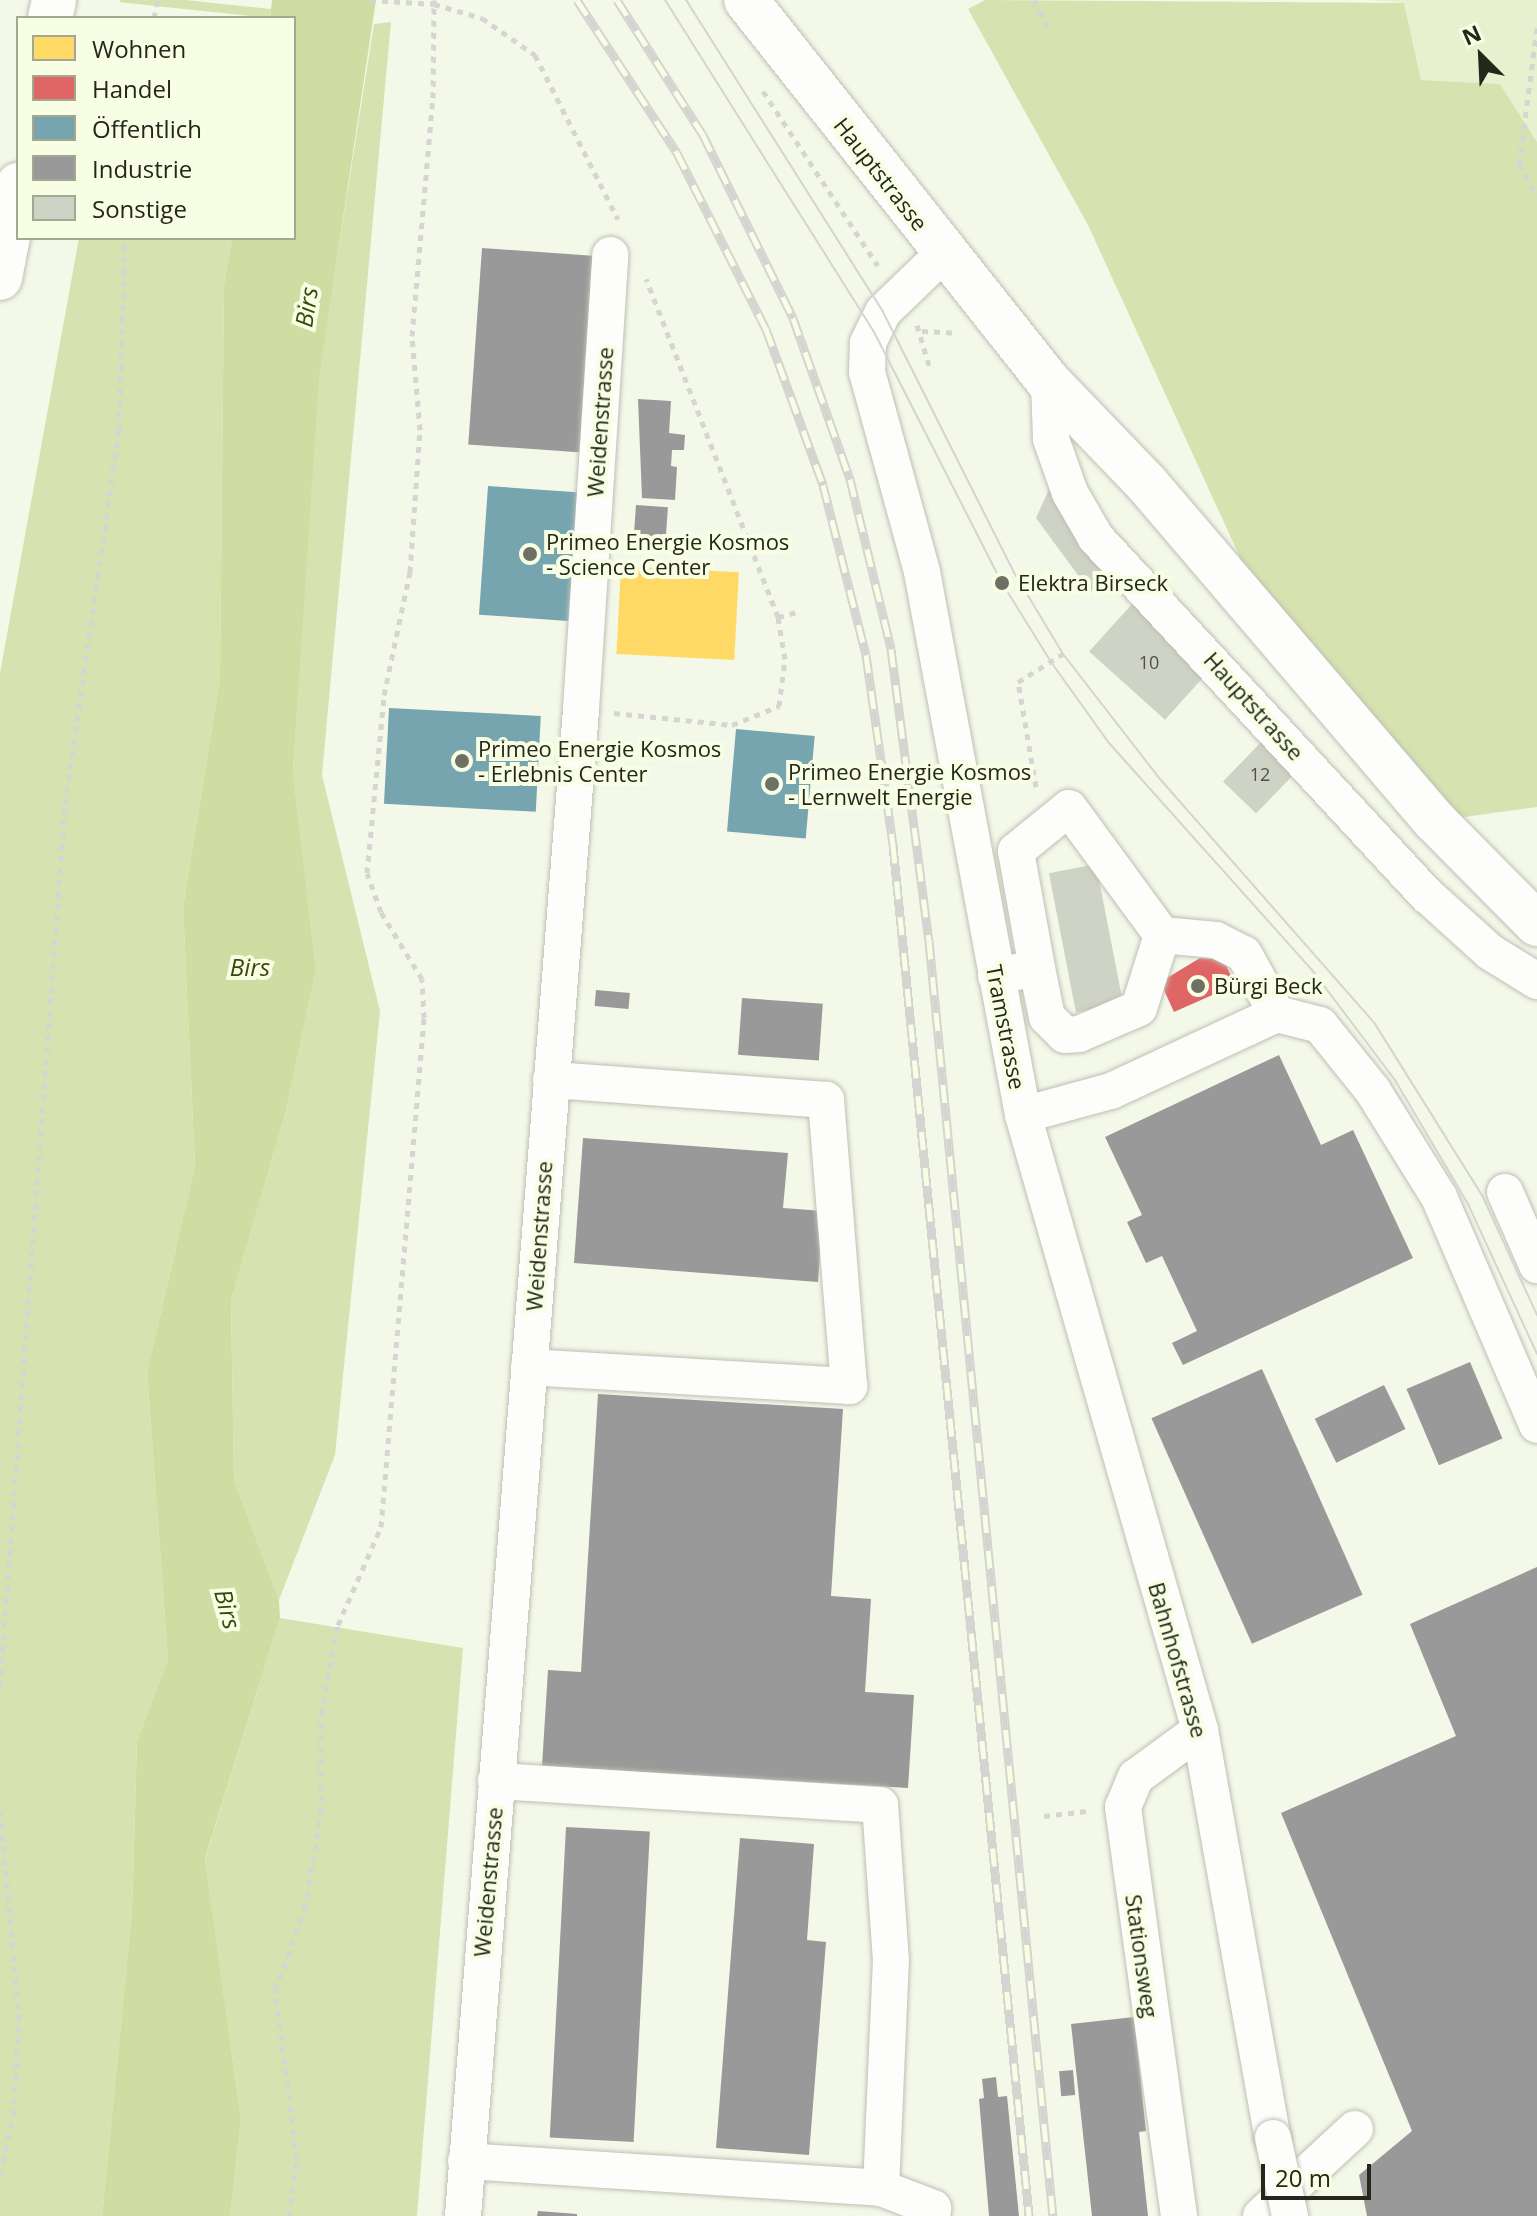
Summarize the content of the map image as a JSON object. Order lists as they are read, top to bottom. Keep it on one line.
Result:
{"streets":{"main road":["Hauptstrasse"],"street":["Weidenstrasse","Tramstrasse","Bahnhofstrasse","Stationsweg"]},"crossings":[["Hauptstrasse","Tramstrasse"],["Tramstrasse","Bahnhofstrasse"],["Bahnhofstrasse","Stationsweg"]],"water":["Birs"],"places":["Primeo Energie Kosmos - Science Center","Elektra Birseck","Primeo Energie Kosmos - Erlebnis Center","Primeo Energie Kosmos - Lernwelt Energie","Bürgi Beck"],"house_numbers":["10","12"],"legend":["Wohnen","Handel","Öffentlich","Industrie","Sonstige"],"scale_bar":"20 m","north":"top left"}
